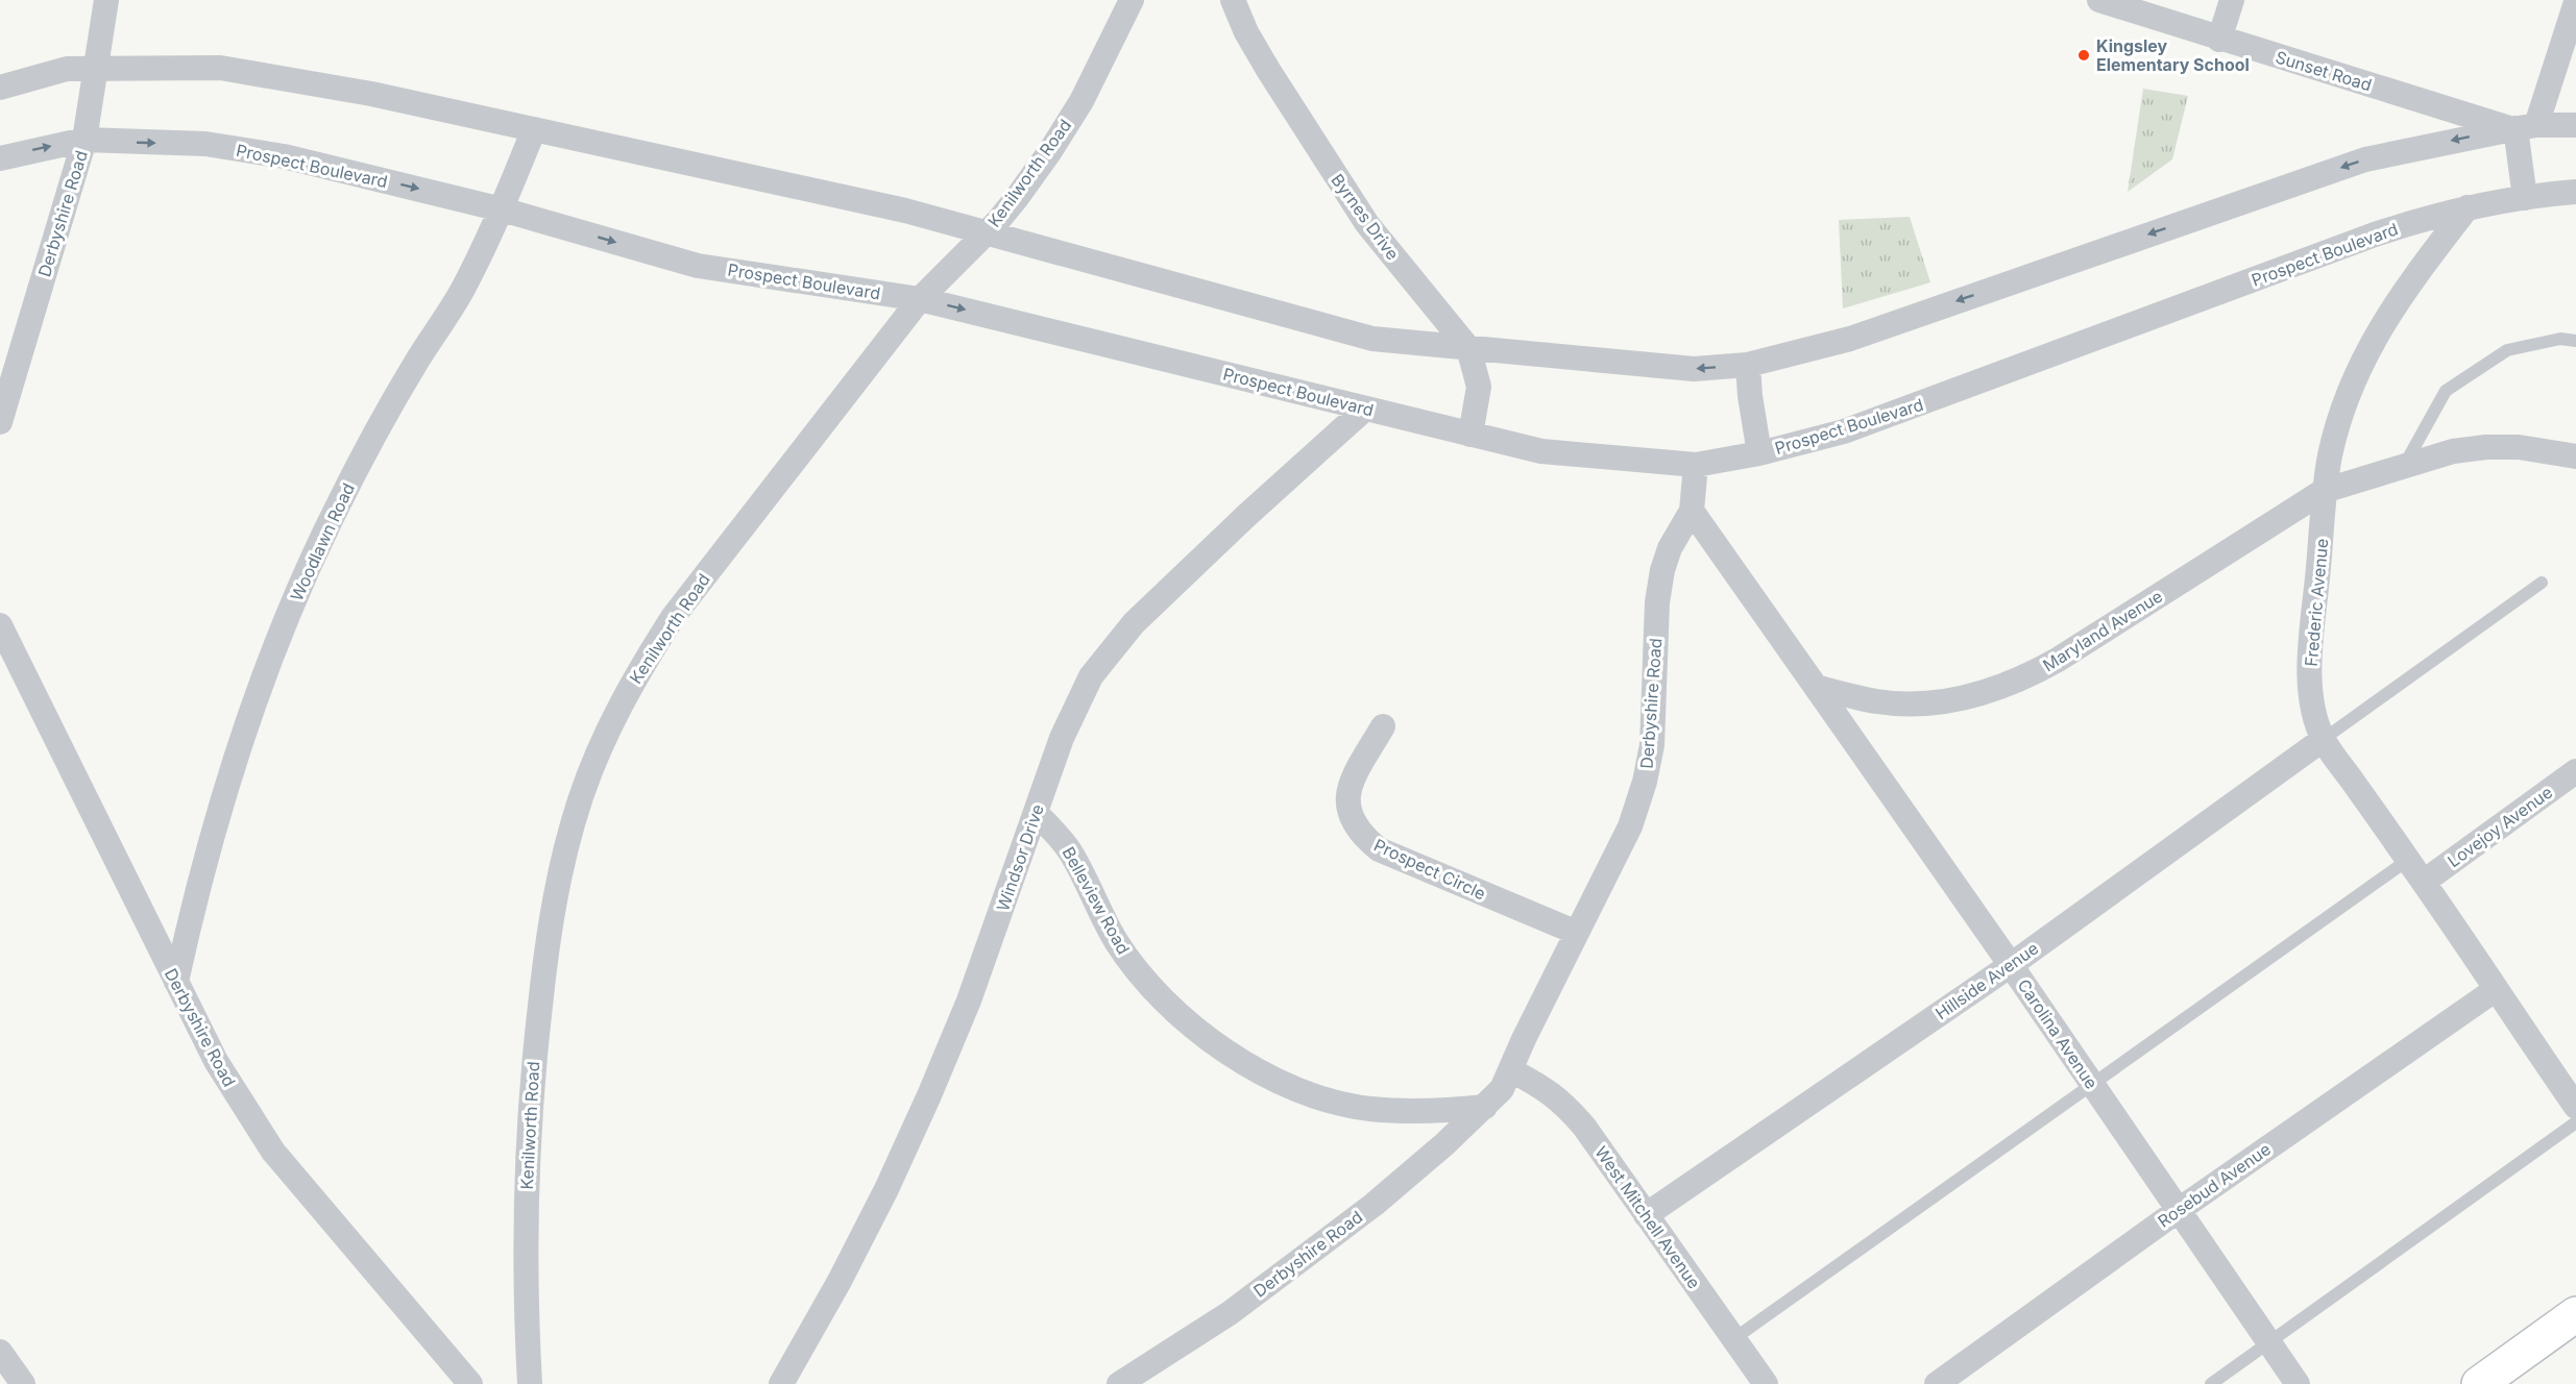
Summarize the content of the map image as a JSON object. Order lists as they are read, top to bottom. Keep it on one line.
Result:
{"streets":{"street":["Sunset Road","Prospect Boulevard","Kenilworth Road","Derbyshire Road","Byrnes Drive","Woodlawn Road","Frederic Avenue","Maryland Avenue","Lovejoy Avenue","Windsor Drive","Prospect Circle","Belleview Road","Hillside Avenue","Carolina Avenue","Rosebud Avenue","West Mitchell Avenue"]},"crossings":[["Prospect Boulevard","Kenilworth Road"],["Prospect Boulevard","Derbyshire Road"],["Prospect Boulevard","Byrnes Drive"],["Prospect Boulevard","Woodlawn Road"],["Prospect Boulevard","Frederic Avenue"],["Prospect Boulevard","Windsor Drive"],["Derbyshire Road","Woodlawn Road"],["Derbyshire Road","Prospect Circle"],["Derbyshire Road","Belleview Road"],["Derbyshire Road","West Mitchell Avenue"],["Frederic Avenue","Maryland Avenue"],["Frederic Avenue","Lovejoy Avenue"],["Frederic Avenue","Hillside Avenue"],["Frederic Avenue","Rosebud Avenue"],["Maryland Avenue","Carolina Avenue"],["Windsor Drive","Belleview Road"],["Hillside Avenue","Carolina Avenue"],["Hillside Avenue","West Mitchell Avenue"],["Carolina Avenue","Rosebud Avenue"]],"places":["Kingsley Elementary School"]}
